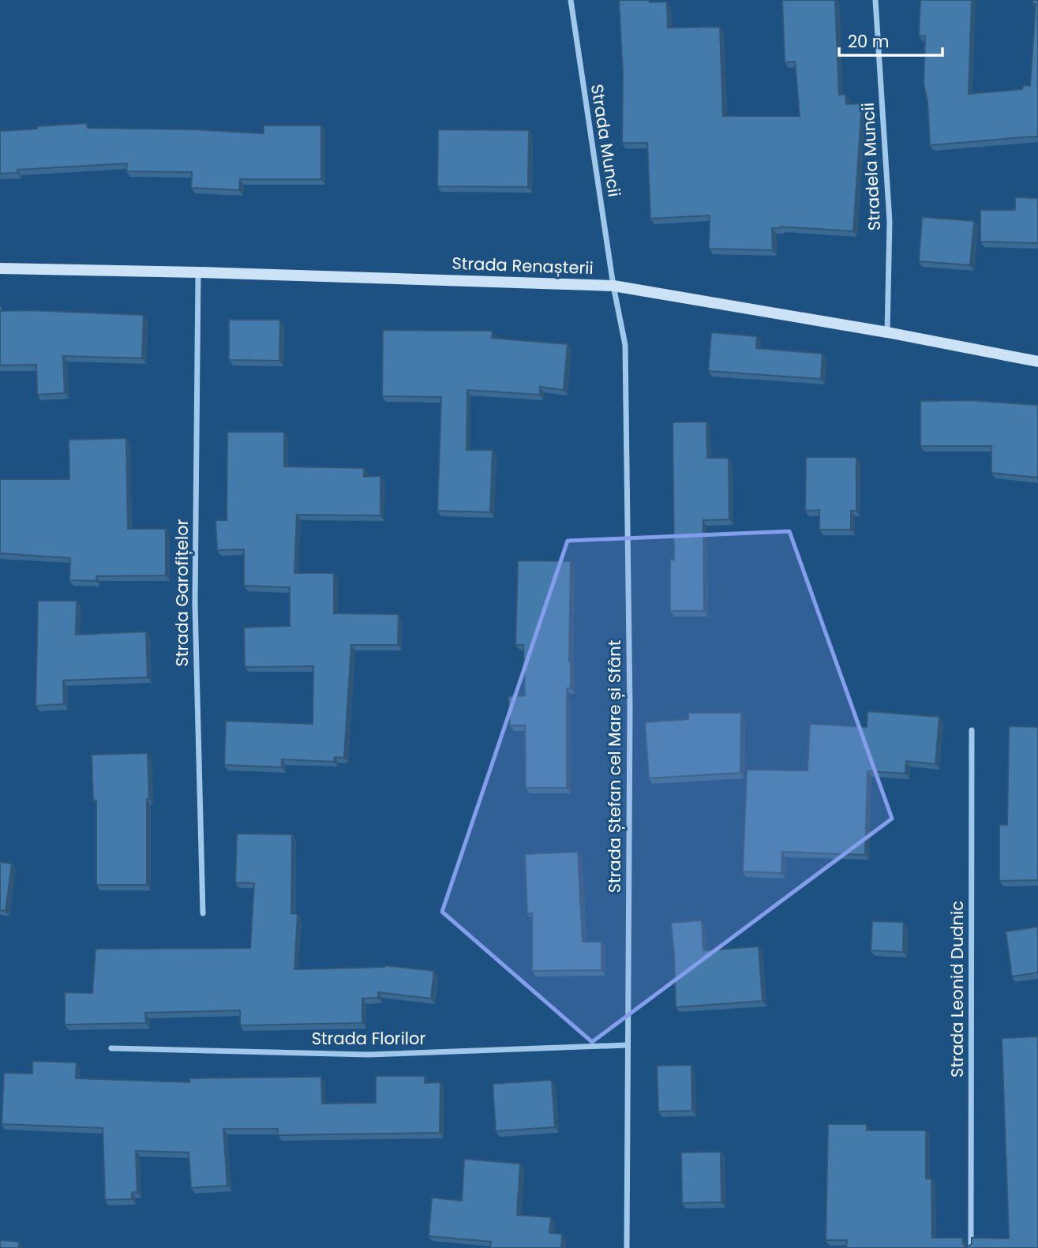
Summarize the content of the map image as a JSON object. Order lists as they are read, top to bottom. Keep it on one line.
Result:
{"streets":{"street":["Strada Muncii","Stradela Muncii","Strada Renașterii","Strada Garofițelor","Strada Ștefan cel Mare și Sfânt","Strada Leonid Dudnic","Strada Florilor"]},"crossings":[["Strada Muncii","Strada Renașterii"],["Strada Muncii","Strada Ștefan cel Mare și Sfânt"],["Stradela Muncii","Strada Renașterii"],["Strada Renașterii","Strada Garofițelor"],["Strada Renașterii","Strada Ștefan cel Mare și Sfânt"],["Strada Ștefan cel Mare și Sfânt","Strada Florilor"]],"scale_bar":"20 m"}
